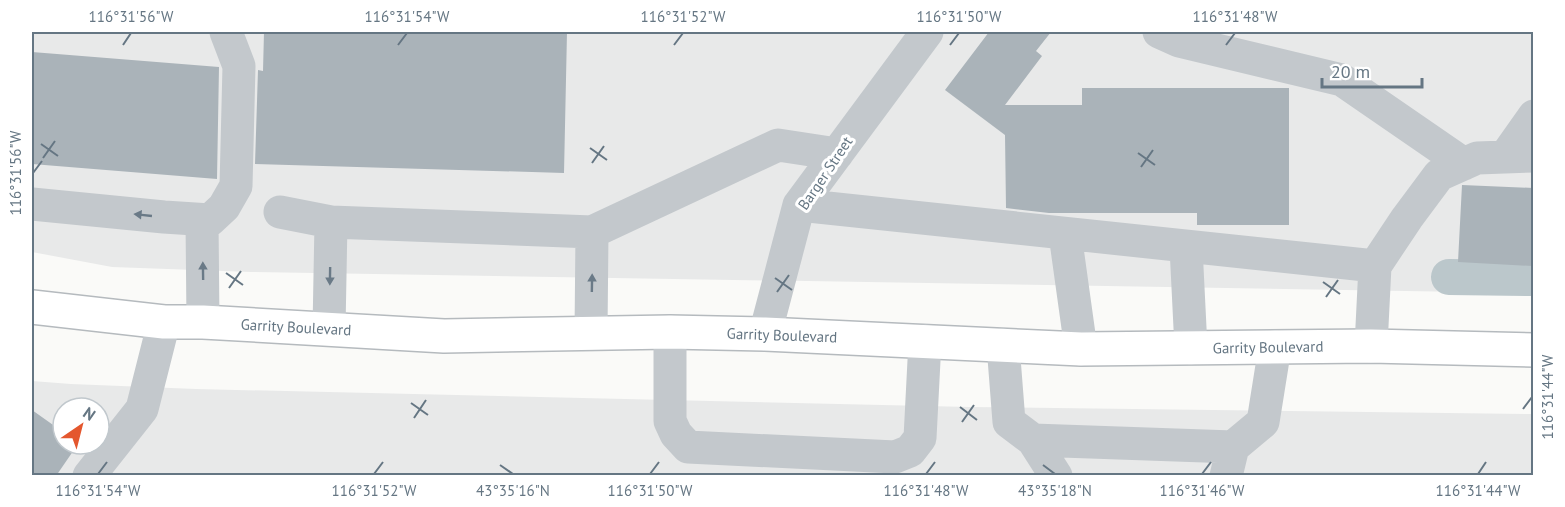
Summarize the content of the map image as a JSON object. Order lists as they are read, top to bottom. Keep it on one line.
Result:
{"streets":{"main road":["Garrity Boulevard"],"street":["Barger Street"]},"crossings":[["Barger Street","Garrity Boulevard"]],"scale_bar":"20 m","north":"top right","coordinates":["116°31'56\"W","116°31'54\"W","116°31'52\"W","116°31'50\"W","116°31'48\"W","116°31'44\"W","43°35'16\"N","43°35'18\"N","116°31'46\"W"]}
